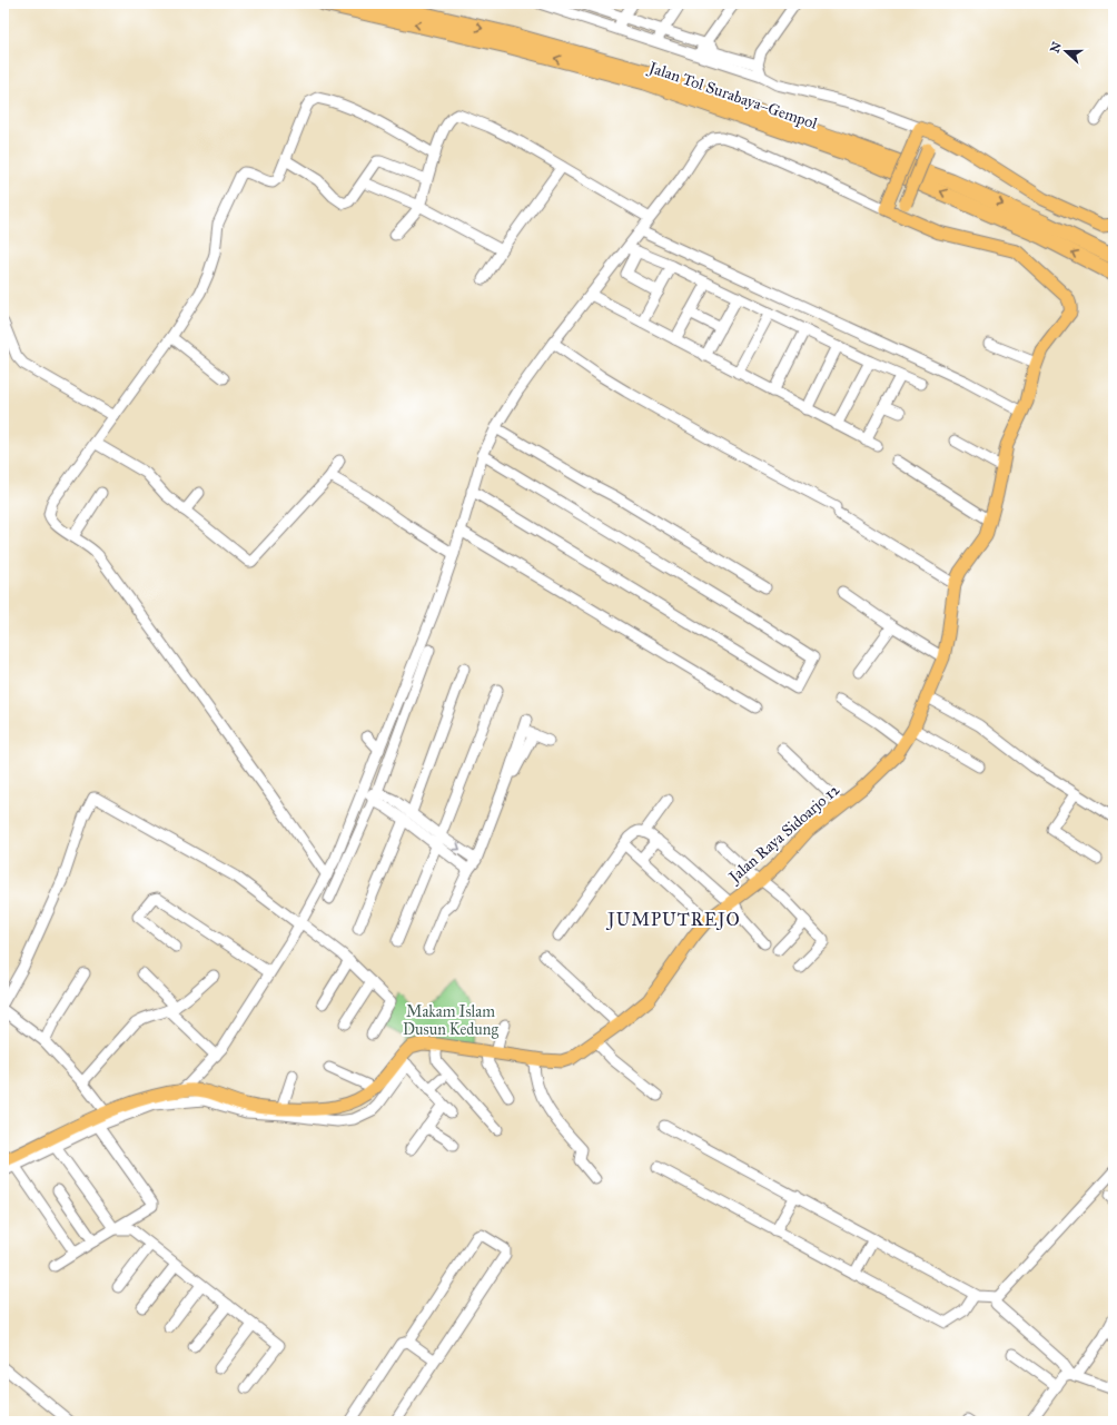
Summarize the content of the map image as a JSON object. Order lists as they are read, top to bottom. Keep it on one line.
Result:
{"streets":{"highway":["Jalan Tol Surabaya–Gempol"],"main road":["Jalan Raya Sidoarjo 12"]},"districts":["JUMPUTREJO"],"parks":["Makam Islam Dusun Kedung"],"north":"left"}
